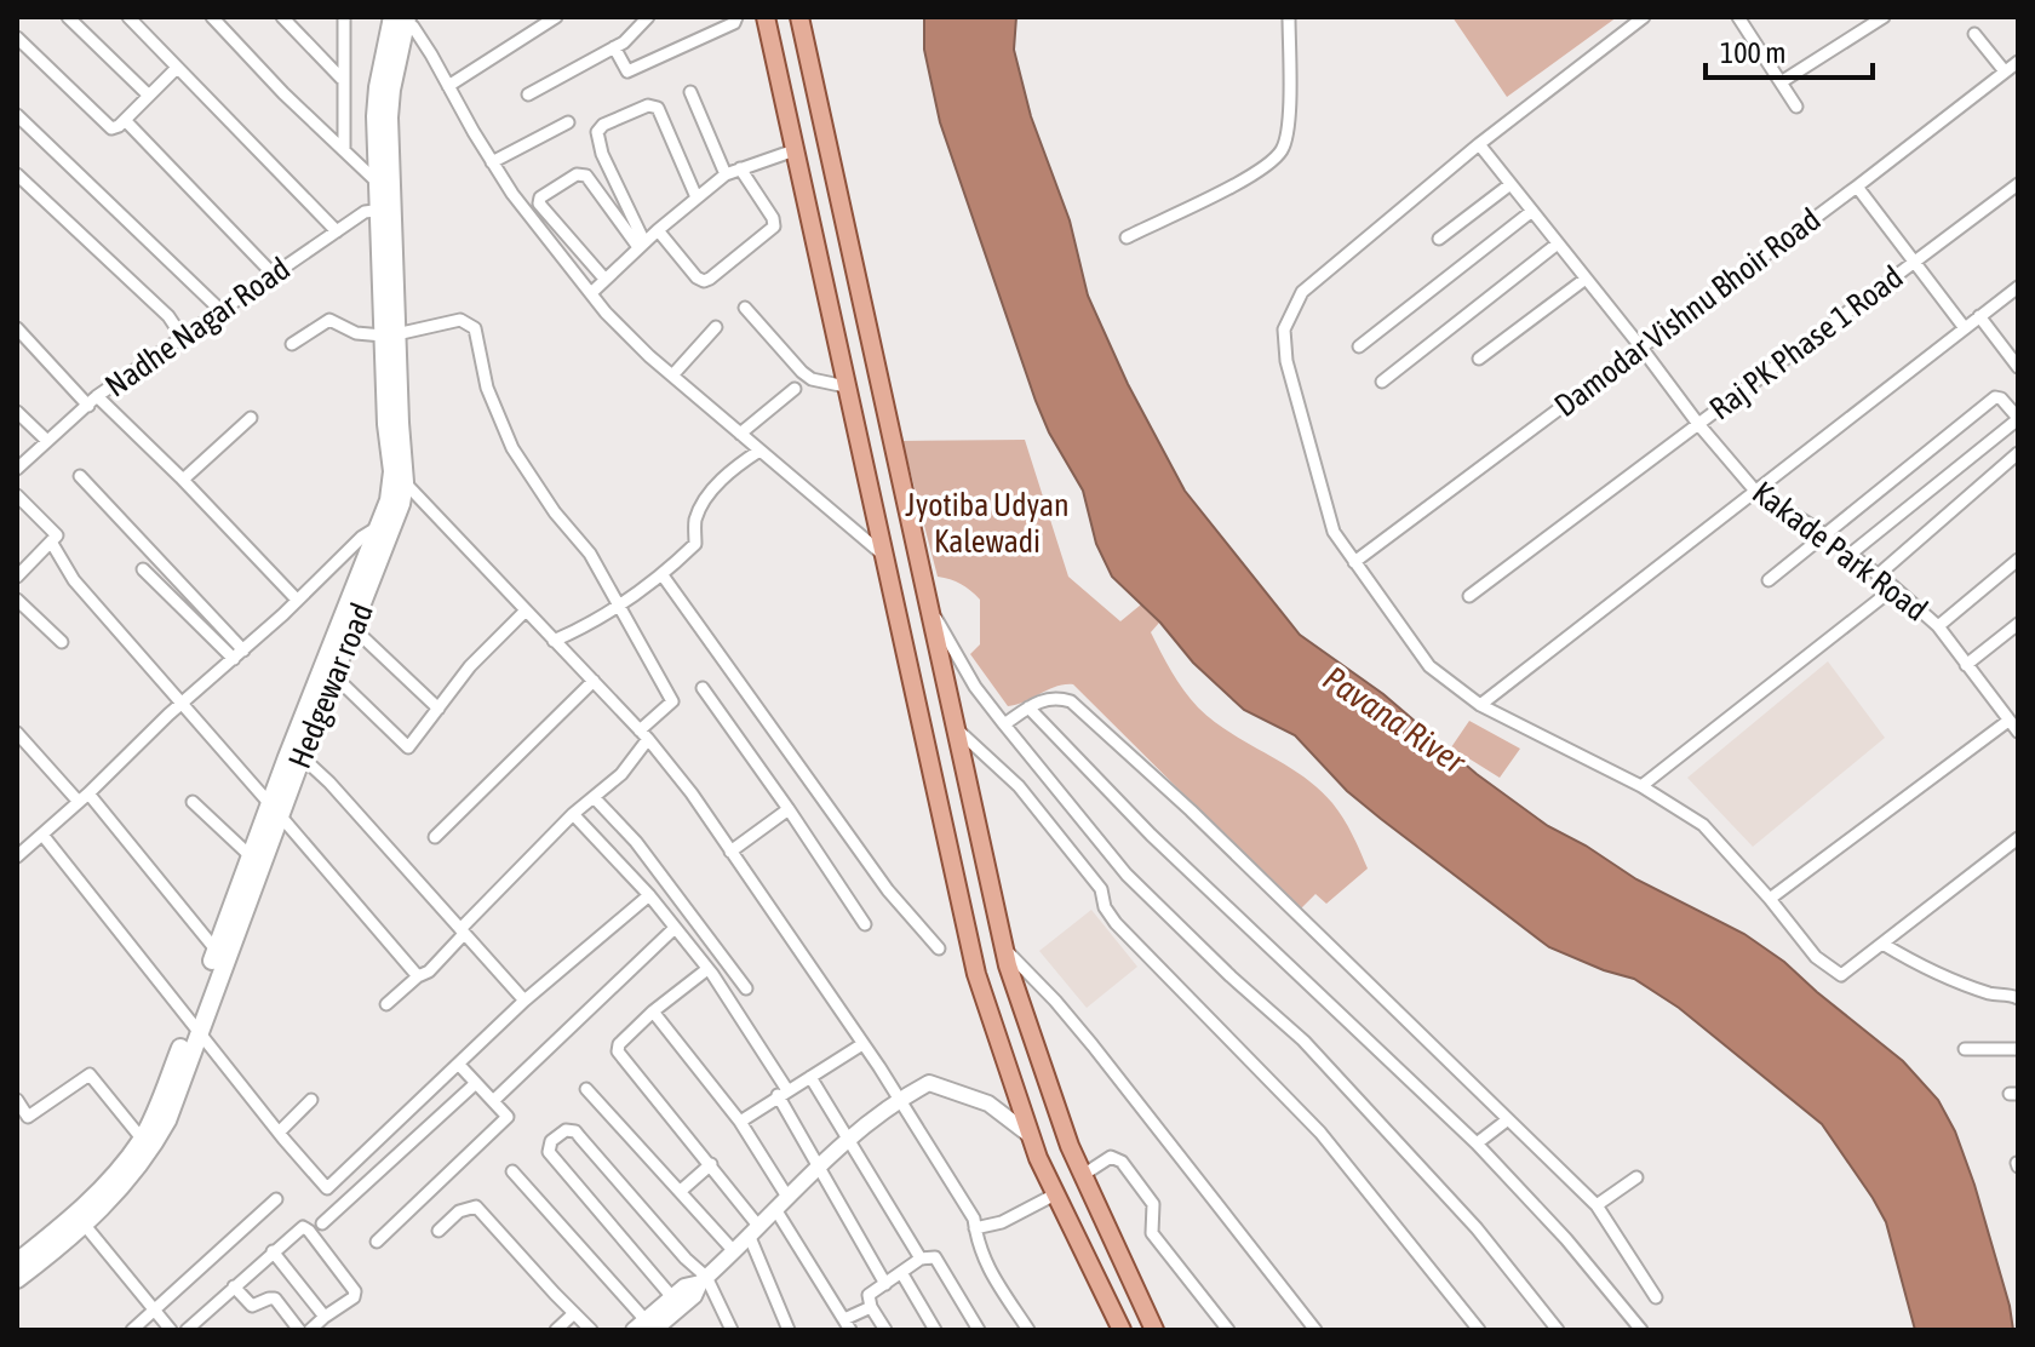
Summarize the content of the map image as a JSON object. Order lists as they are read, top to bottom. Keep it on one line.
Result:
{"streets":{"main road":["Hedgewar road"],"street":["Damodar Vishnu Bhoir Road","Nadhe Nagar Road","Raj PK Phase 1 Road","Kakade Park Road"]},"crossings":[["Damodar Vishnu Bhoir Road","Kakade Park Road"],["Nadhe Nagar Road","Hedgewar road"],["Raj PK Phase 1 Road","Kakade Park Road"]],"water":["Pavana River"],"parks":["Jyotiba Udyan Kalewadi"],"scale_bar":"100 m"}
